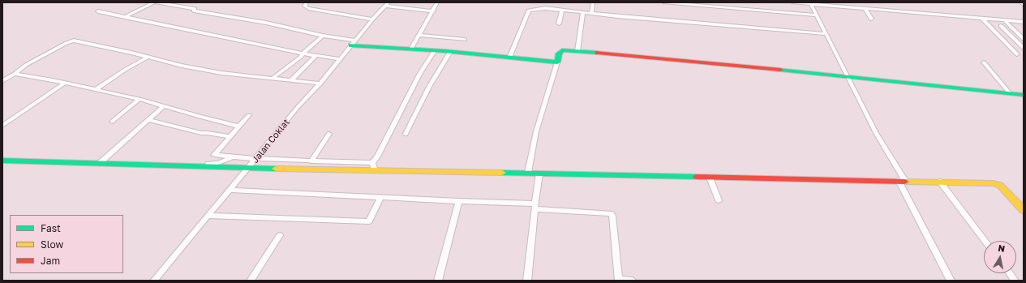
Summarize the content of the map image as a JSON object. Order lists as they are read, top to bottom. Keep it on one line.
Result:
{"streets":{"street":["Jalan Coklat"]},"legend":["Fast","Slow","Jam"],"north":"top"}
